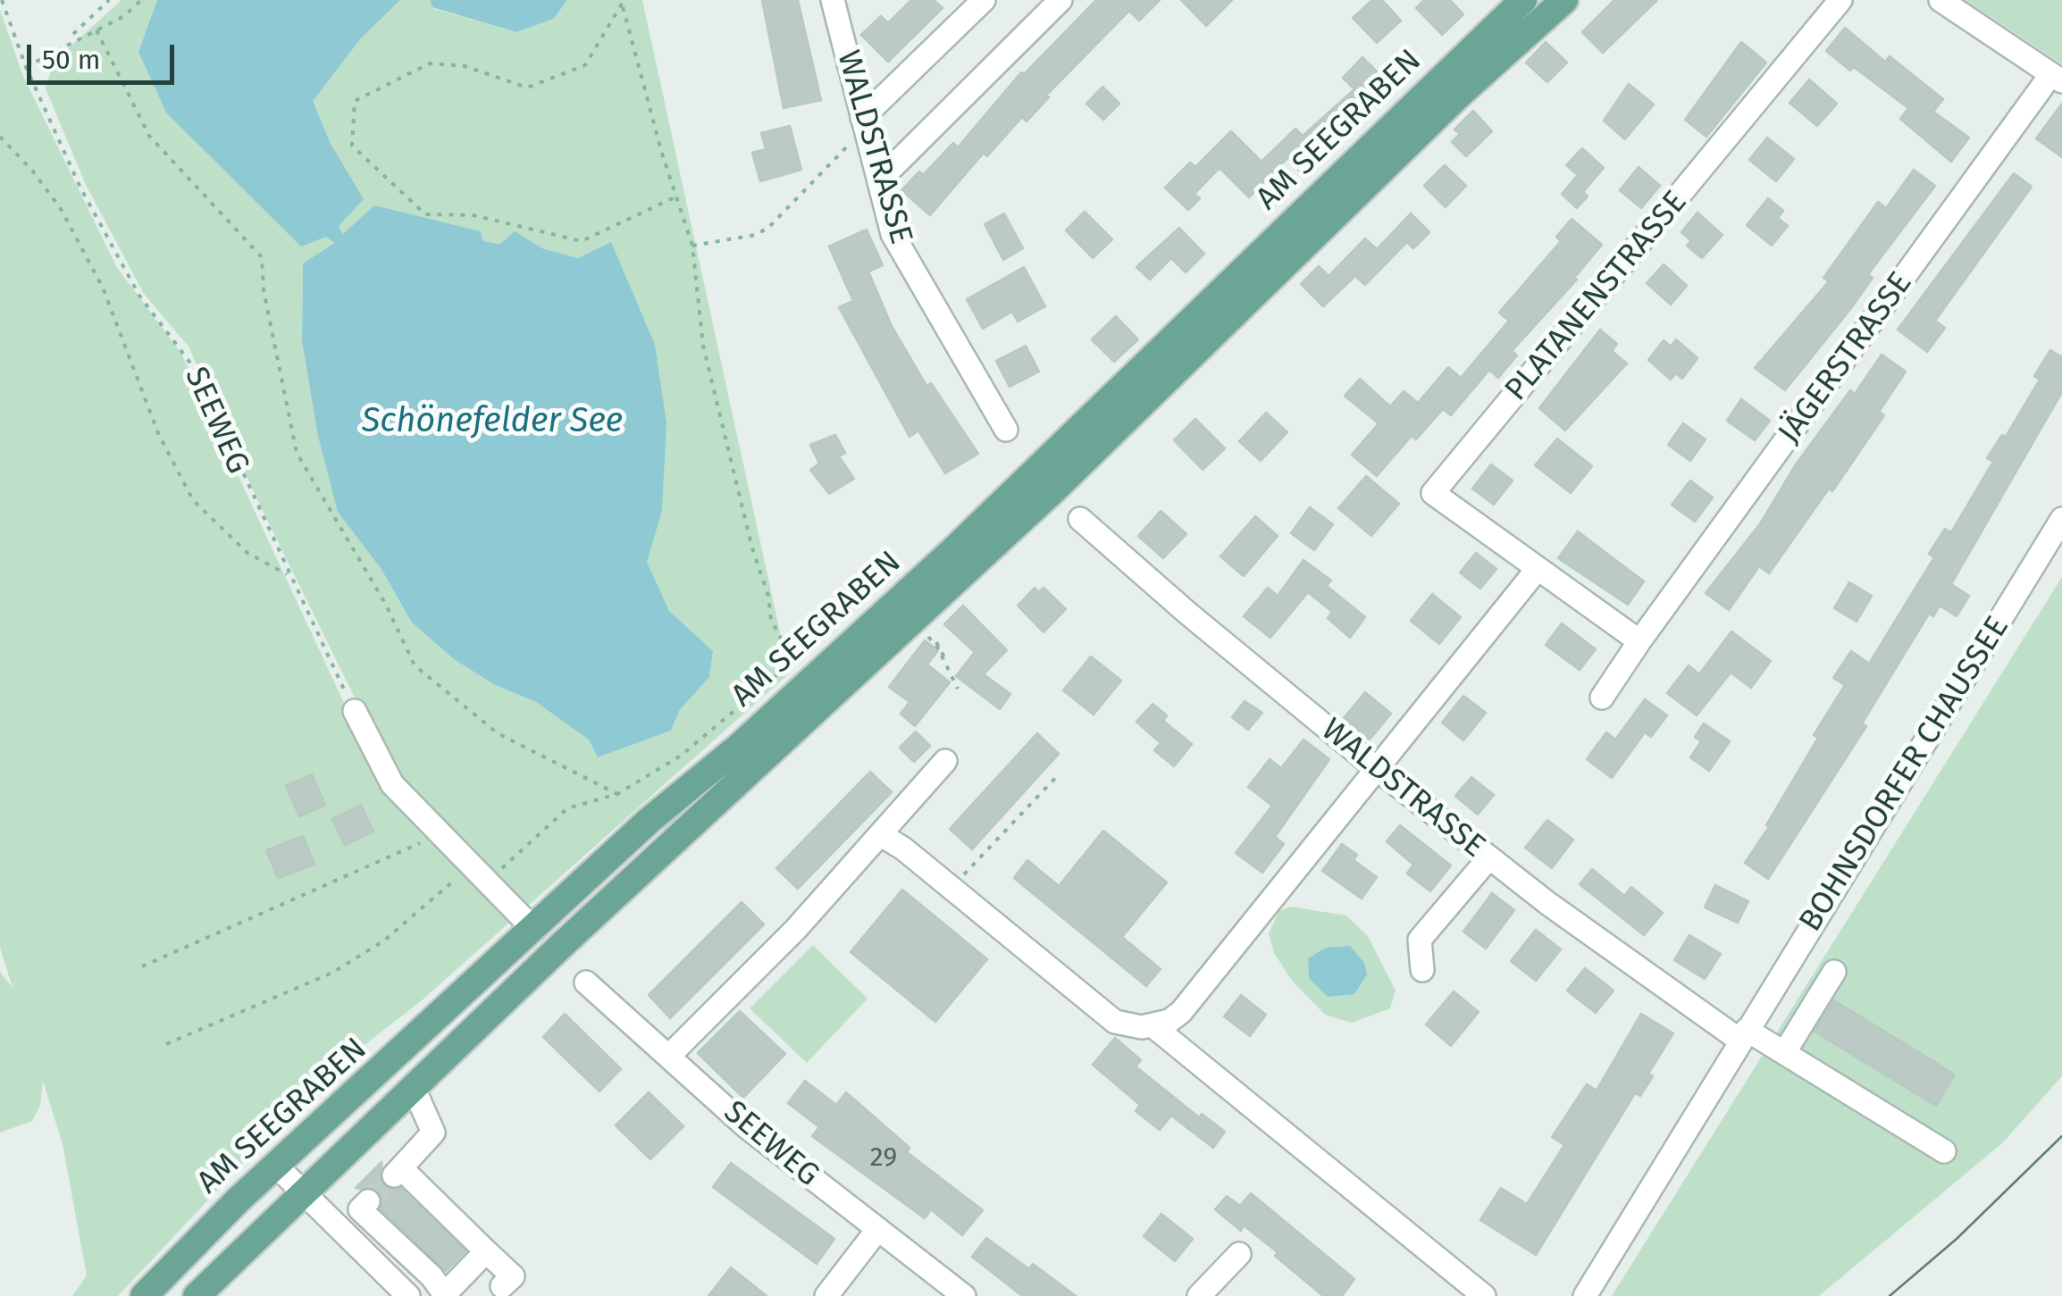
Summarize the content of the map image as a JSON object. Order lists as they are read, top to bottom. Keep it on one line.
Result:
{"streets":{"main road":["AM SEEGRABEN"],"street":["WALDSTRASSE","PLATANENSTRASSE","JÄGERSTRASSE","SEEWEG","BOHNSDORFER CHAUSSEE"]},"crossings":[["WALDSTRASSE","BOHNSDORFER CHAUSSEE"]],"water":["Schönefelder See"],"house_numbers":["29"],"scale_bar":"50 m"}
